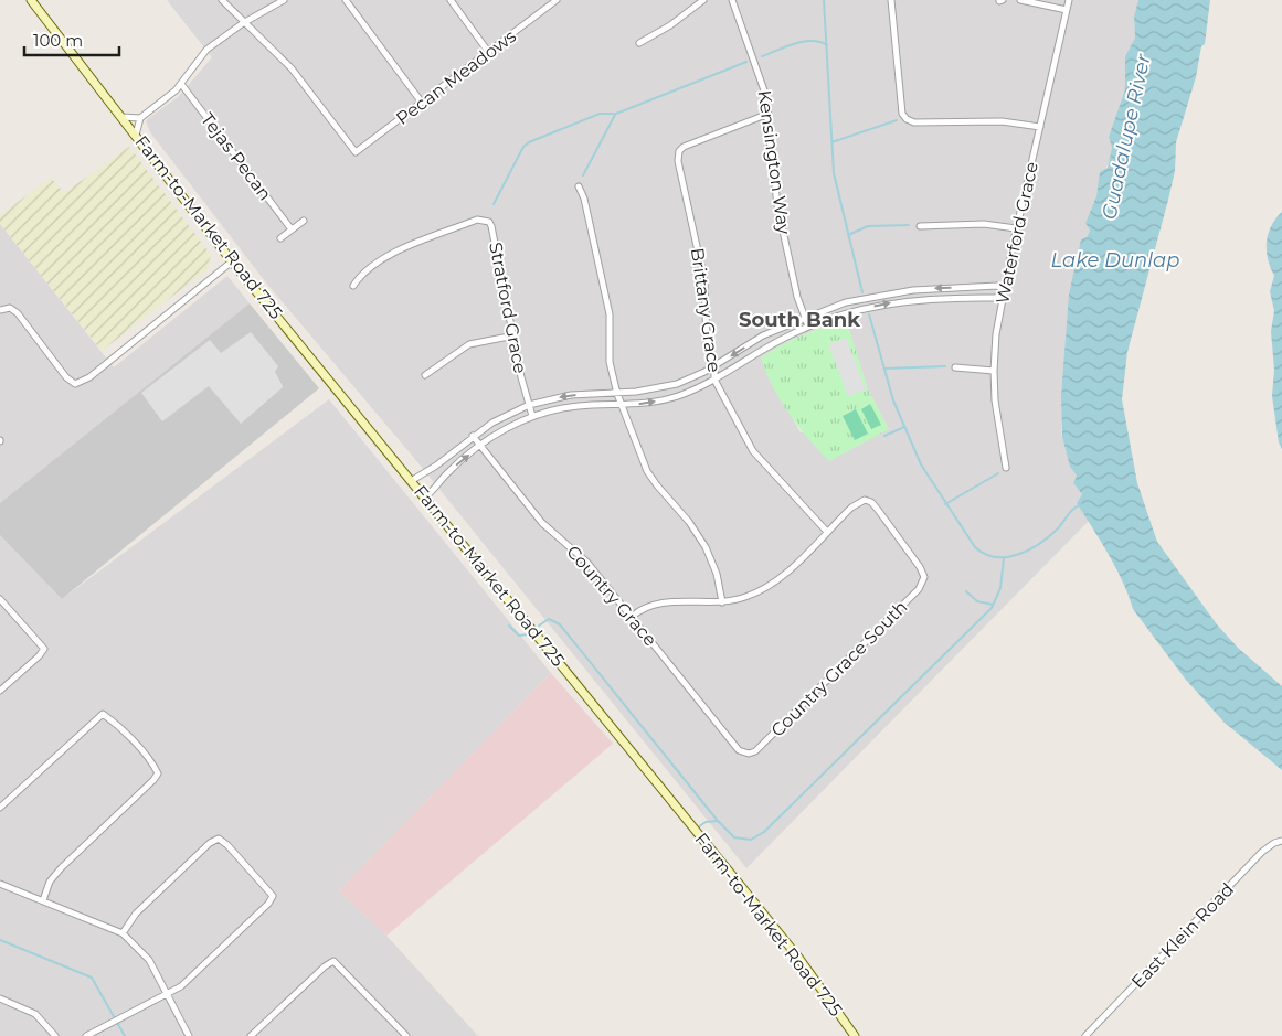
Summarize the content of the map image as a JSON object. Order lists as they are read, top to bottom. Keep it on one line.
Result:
{"streets":{"street":["Pecan Meadows","Tejas Pecan","Kensington Way","Farm-to-Market Road 725","Waterford Grace","Stratford Grace","Brittany Grace","Country Grace","Country Grace South","East Klein Road"]},"crossings":[["Kensington Way","Brittany Grace"],["Brittany Grace","Country Grace South"],["Country Grace","Country Grace South"]],"districts":["South Bank"],"water":["Guadalupe River","Lake Dunlap"],"scale_bar":"100 m"}
